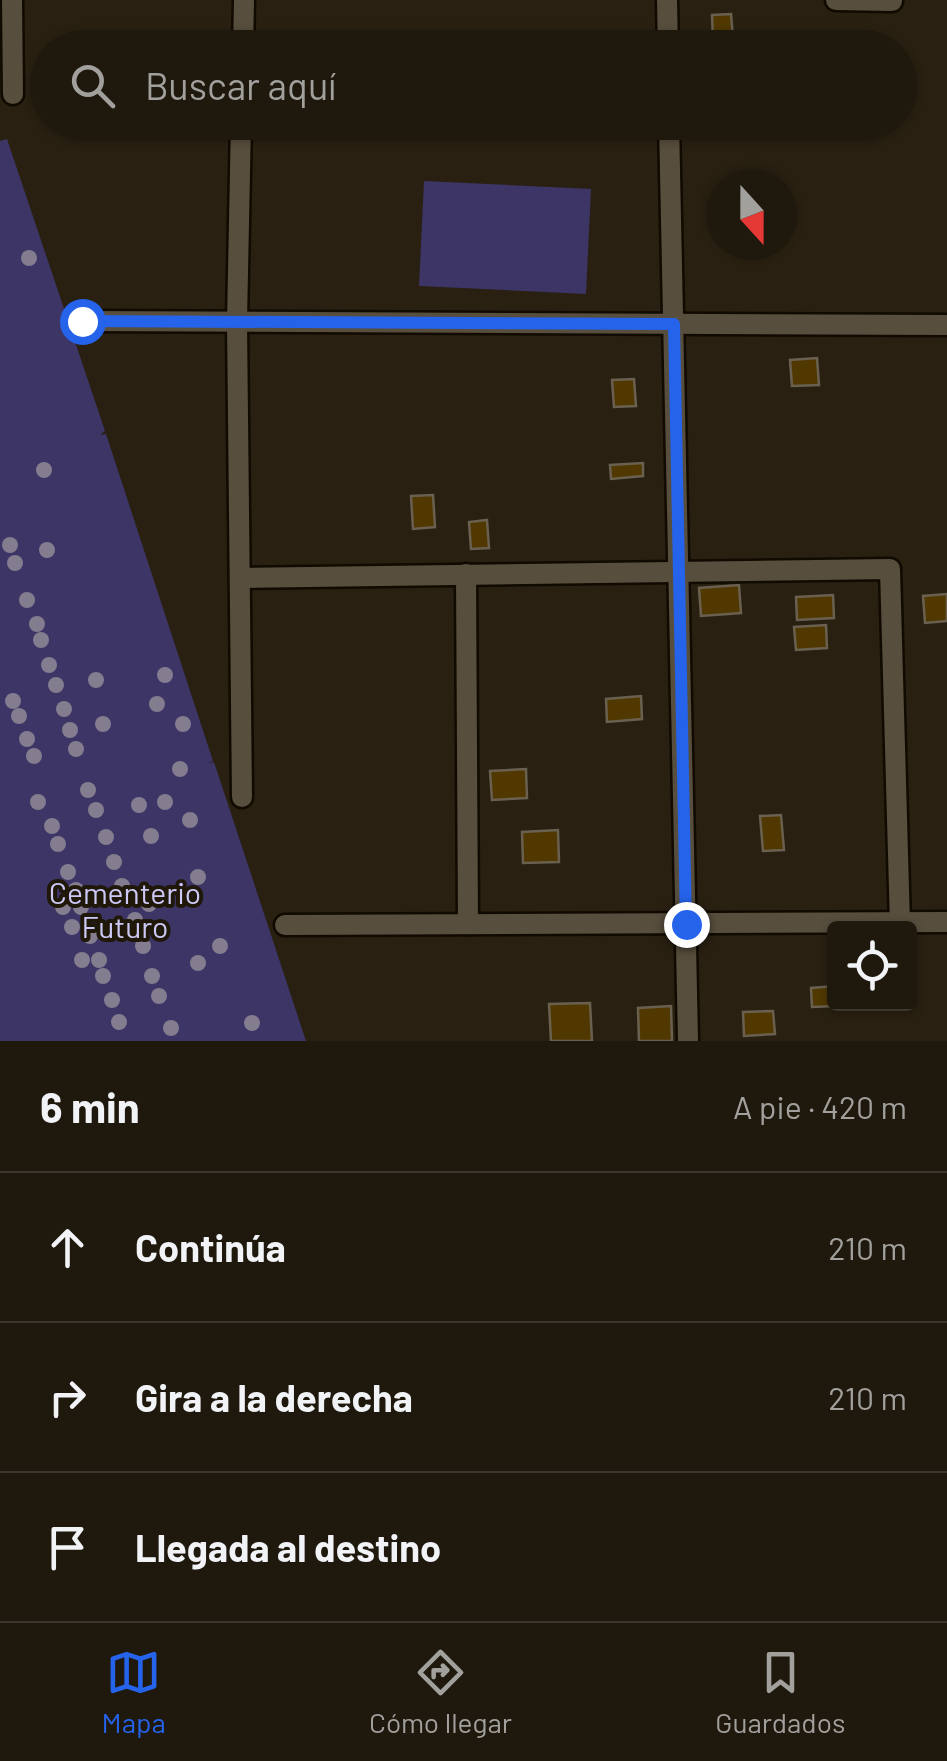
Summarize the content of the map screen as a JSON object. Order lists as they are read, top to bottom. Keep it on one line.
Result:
{"parks":["Cementerio Futuro"],"north":"bottom","page":{"search":"Buscar aquí","heading":["6 min","A pie · 420 m"],"list":[["Continúa","210 m"],["Gira a la derecha","210 m"],"Llegada al destino"],"nav":["Mapa","Cómo llegar","Guardados"]}}
